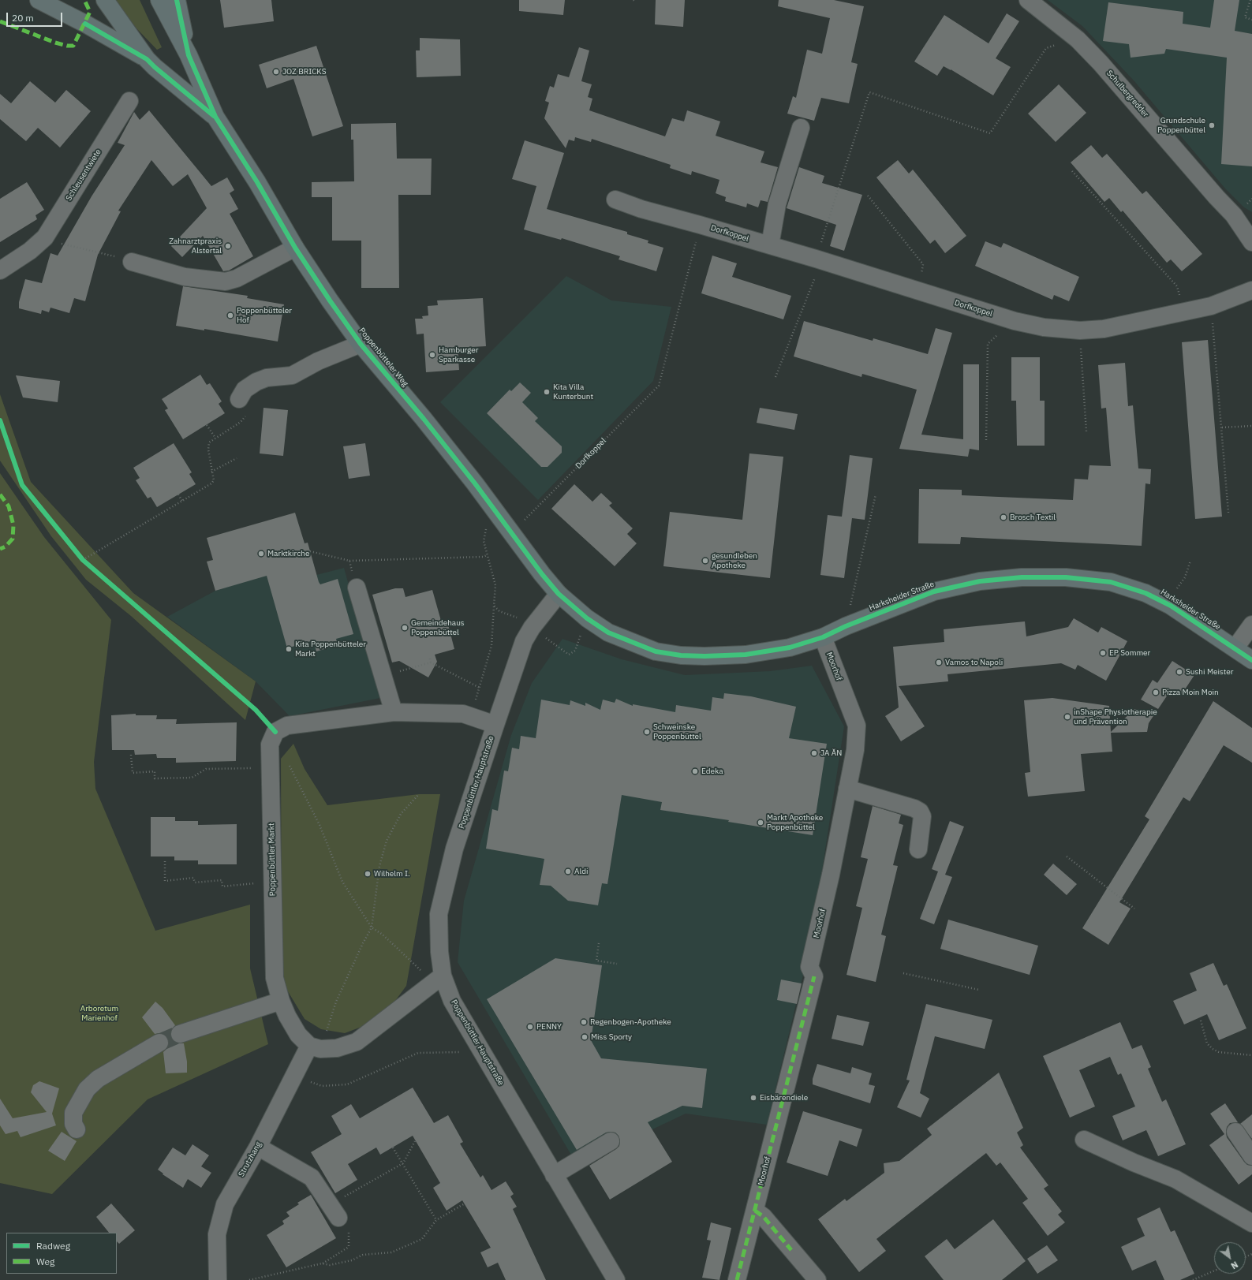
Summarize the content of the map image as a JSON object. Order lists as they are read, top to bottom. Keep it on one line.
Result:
{"streets":{"main road":["Poppenbütteler Weg","Harksheider Straße"],"street":["Schulbergredder","Schleusentwiete","Dorfkoppel","Moorhof","Poppenbüttler Hauptstraße","Poppenbüttler Markt","Strutzhang"]},"crossings":[["Dorfkoppel","Poppenbütteler Weg"],["Poppenbütteler Weg","Harksheider Straße"],["Poppenbütteler Weg","Poppenbüttler Hauptstraße"],["Harksheider Straße","Moorhof"],["Harksheider Straße","Poppenbüttler Hauptstraße"],["Poppenbüttler Hauptstraße","Poppenbüttler Markt"],["Poppenbüttler Markt","Strutzhang"]],"parks":["Arboretum Marienhof"],"places":["JOZ BRICKS","Grundschule Poppenbüttel","Zahnarztpraxis Alstertal","Poppenbütteler Hof","Hamburger Sparkasse","Kita Villa Kunterbunt","Brosch Textil","Marktkirche","gesundleben Apotheke","Gemeindehaus Poppenbüttel","Kita Poppenbütteler Markt","EP Sommer","Vamos to Napoli","Sushi Meister","Pizza Moin Moin","inShape Physiotherapie und Prävention","Schweinske Poppenbüttel","JA ĂN","Edeka","Markt Apotheke Poppenbüttel","Aldi","Wilhelm I.","Regenbogen-Apotheke","PENNY","Miss Sporty","Eisbärendiele"],"legend":["Radweg","Weg"],"scale_bar":"20 m","north":"bottom right"}
